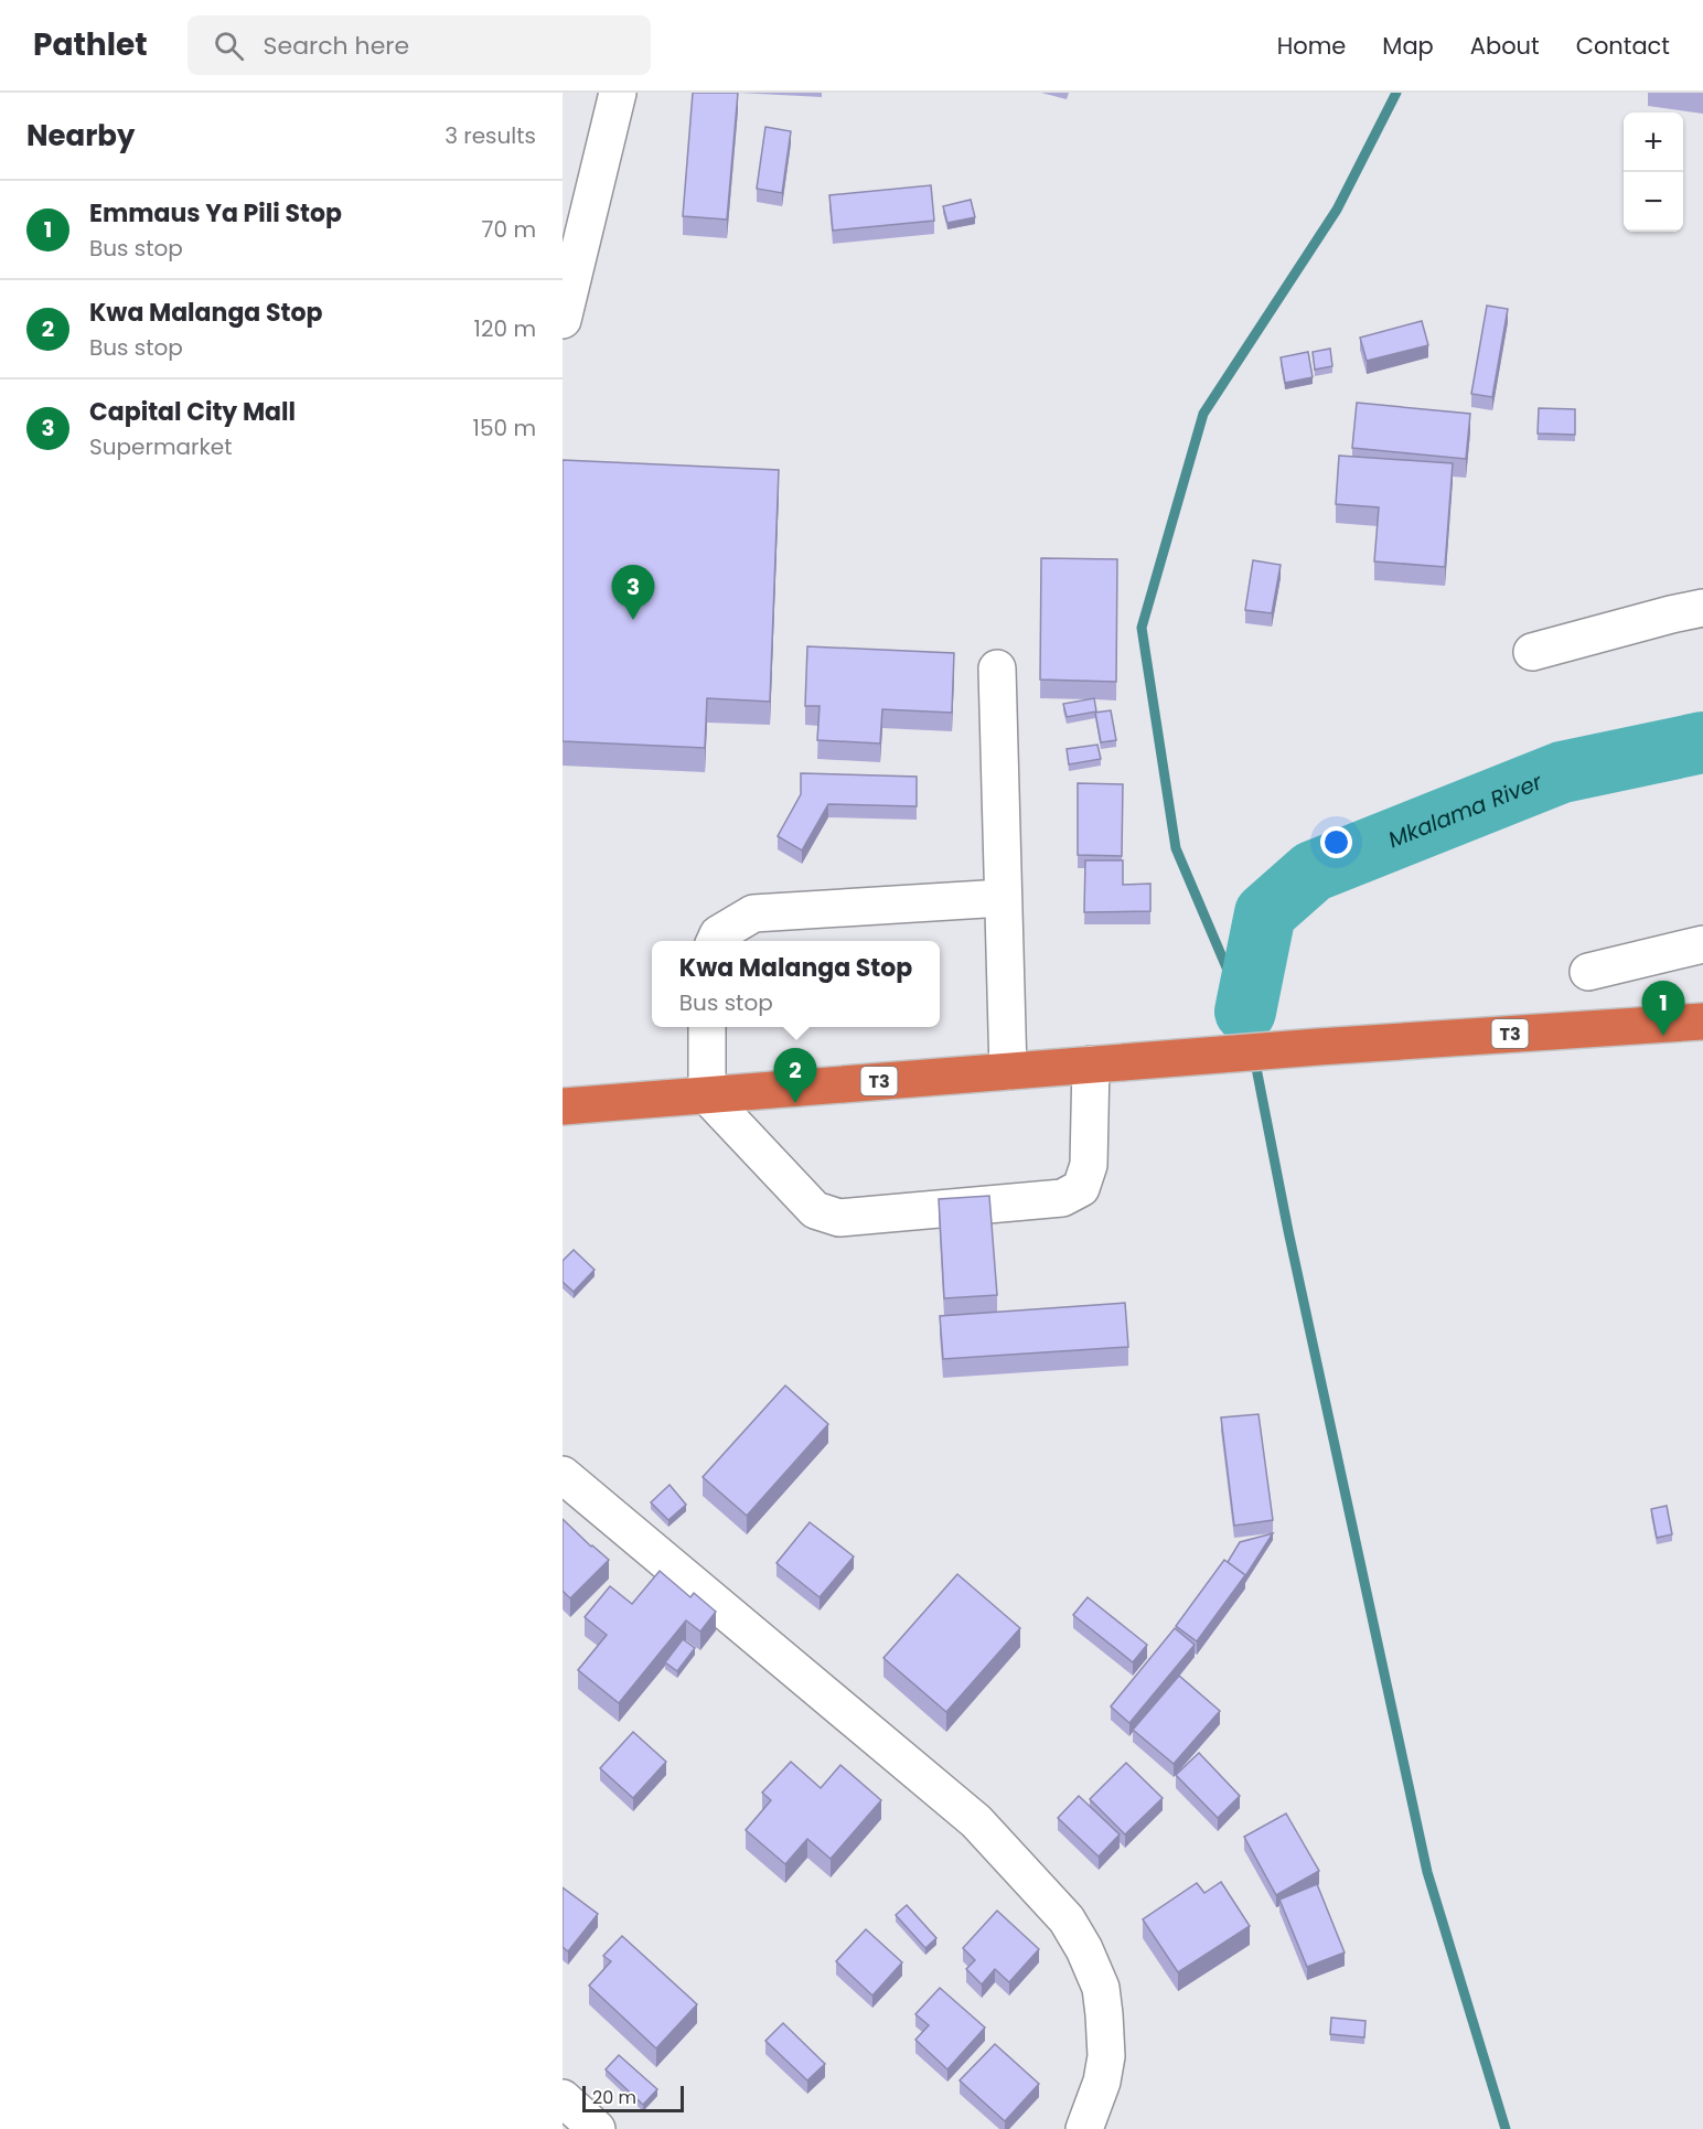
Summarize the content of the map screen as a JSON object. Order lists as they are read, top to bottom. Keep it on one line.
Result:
{"streets":{"highway":["T3"]},"water":["Mkalama River"],"scale_bar":"20 m","page":{"header":"Pathlet","search":"Search here","nav":["Home","Map","About","Contact"],"heading":["Nearby","3 results"],"map_buttons":["+","−"],"list":[{"mark":"1","name":"Emmaus Ya Pili Stop","note":"Bus stop","value":"70 m"},{"mark":"2","name":"Kwa Malanga Stop","note":"Bus stop","value":"120 m"},{"mark":"3","name":"Capital City Mall","note":"Supermarket","value":"150 m"}],"pins":["3","1","2"],"popup":["Kwa Malanga Stop","Bus stop"],"scale":"20 m"}}
